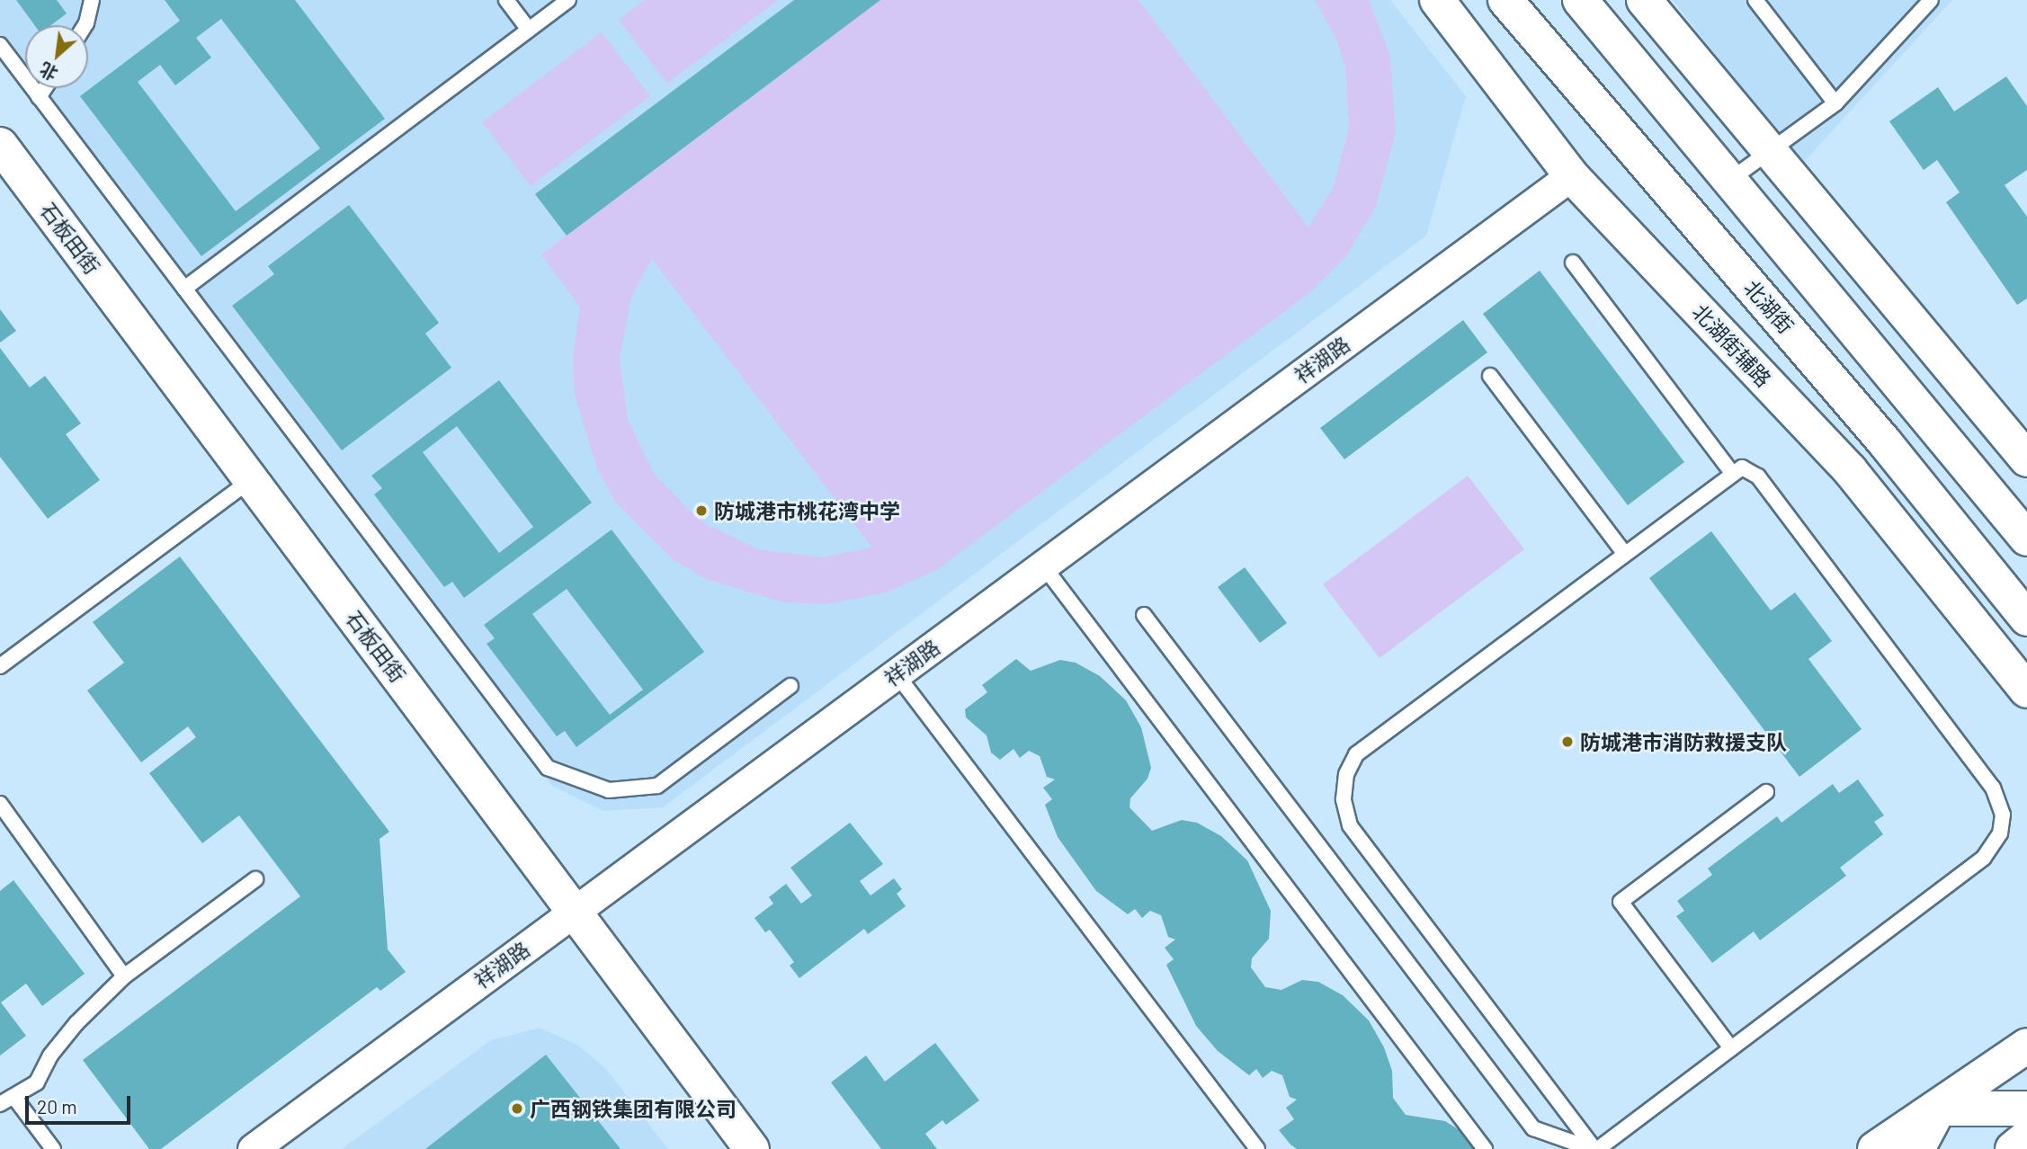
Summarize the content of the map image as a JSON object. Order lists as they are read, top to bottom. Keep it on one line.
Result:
{"streets":{"main road":["石板田街","北湖街","北湖街辅路"],"street":["祥湖路"]},"crossings":[["石板田街","祥湖路"],["北湖街辅路","祥湖路"]],"places":["防城港市桃花湾中学","防城港市消防救援支队","广西钢铁集团有限公司"],"scale_bar":"20 m","north":"bottom left"}
